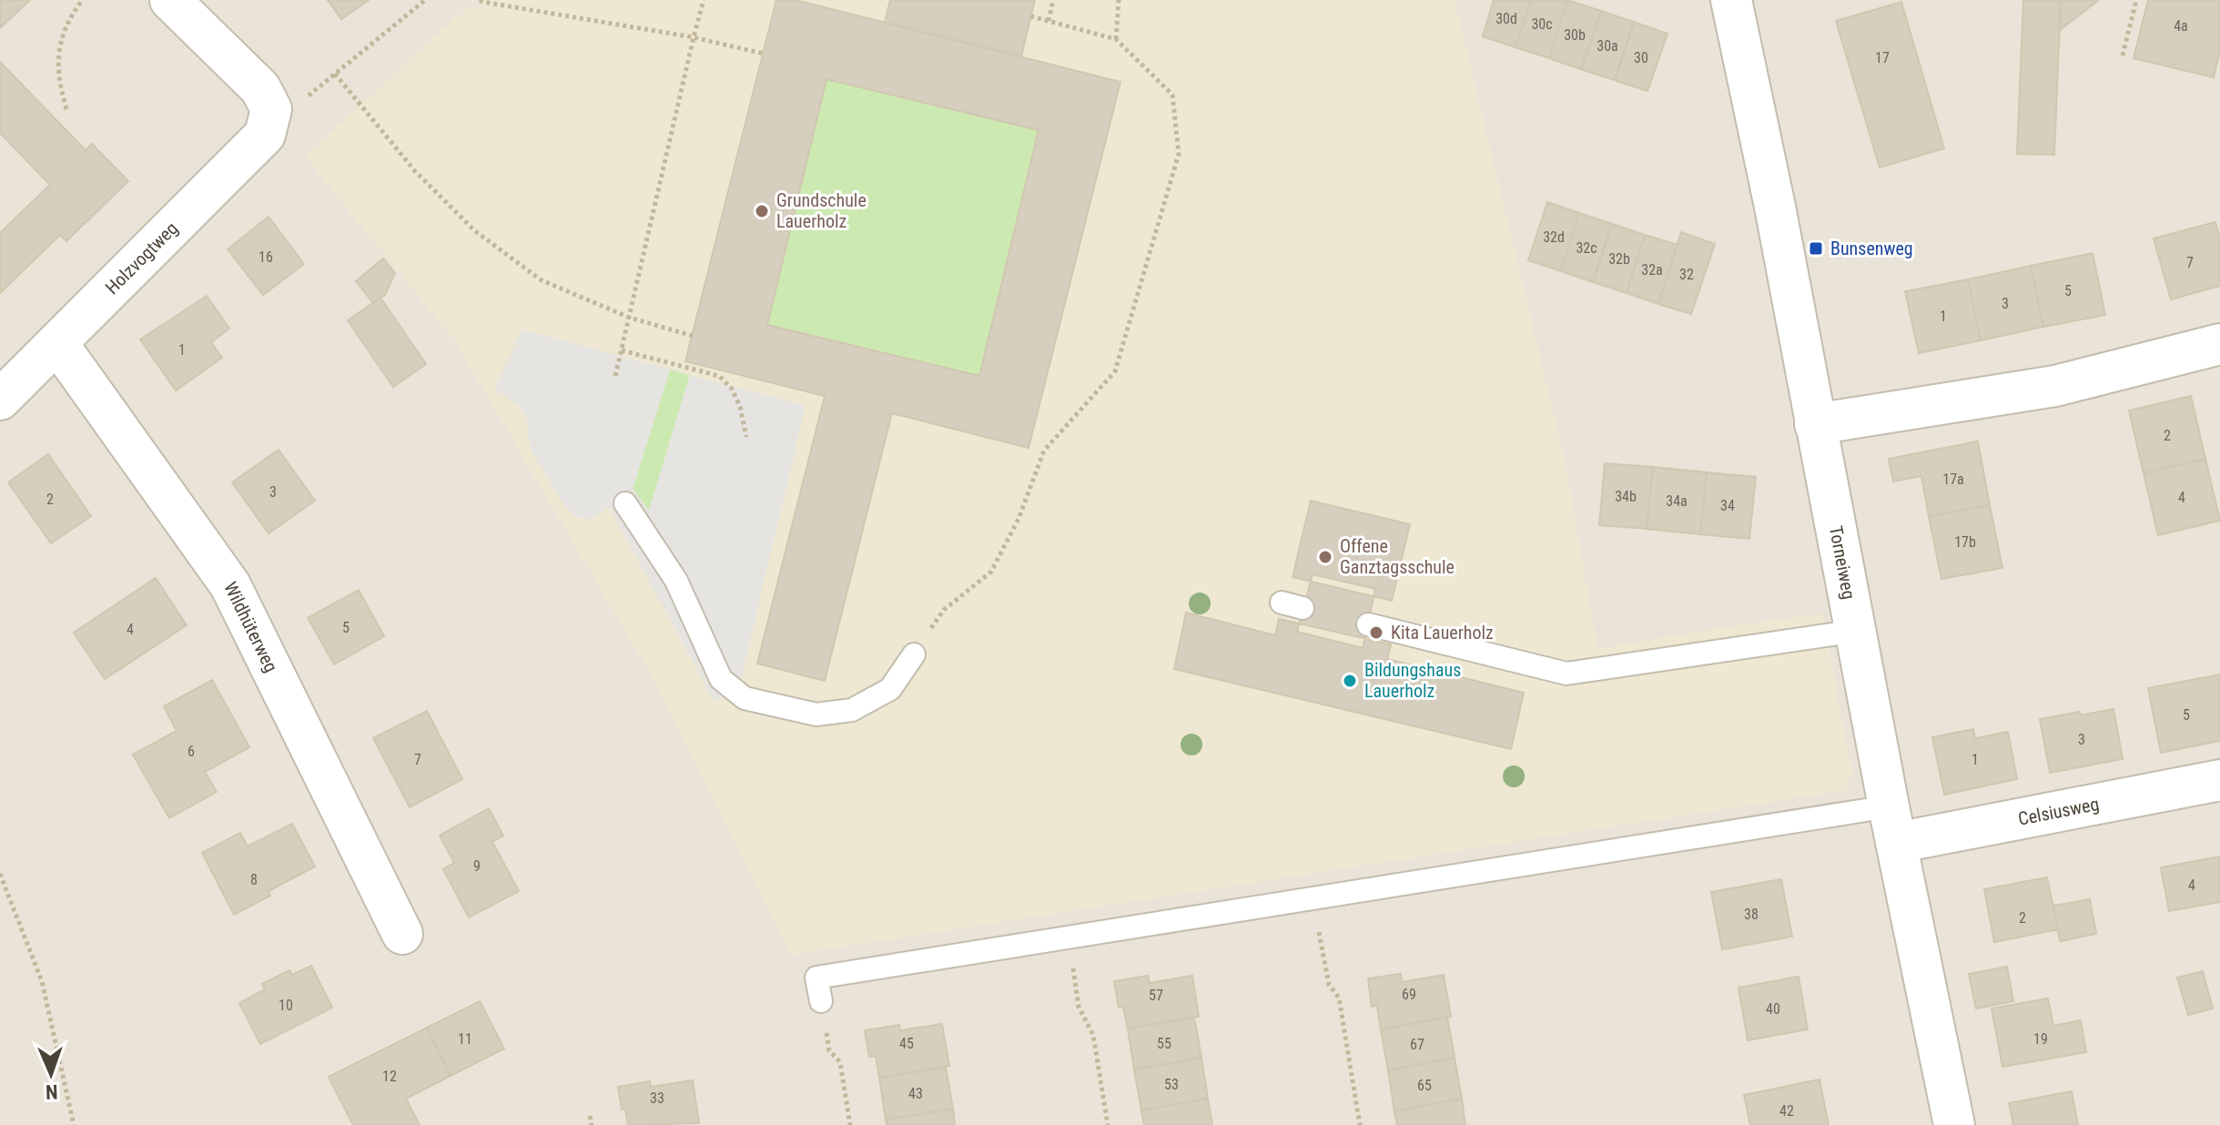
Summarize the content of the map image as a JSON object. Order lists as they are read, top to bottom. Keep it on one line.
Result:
{"streets":{"street":["Holzvogtweg","Torneiweg","Wildhüterweg","Celsiusweg"]},"crossings":[["Holzvogtweg","Wildhüterweg"],["Torneiweg","Celsiusweg"]],"places":{"other":["Grundschule Lauerholz","Offene Ganztagsschule","Kita Lauerholz","Bildungshaus Lauerholz"],"transit":["Bunsenweg"]},"house_numbers":["30d","30c","4a","30b","30a","30","17","32d","32c","16","32b","7","32a","32","5","3","1","1","2","17a","3","34b","4","2","34a","34","17b","5","4","5","3","6","7","1","9","8","4","38","2","69","57","10","40","11","19","45","55","67","12","53","65","43","33","42"],"north":"bottom"}
